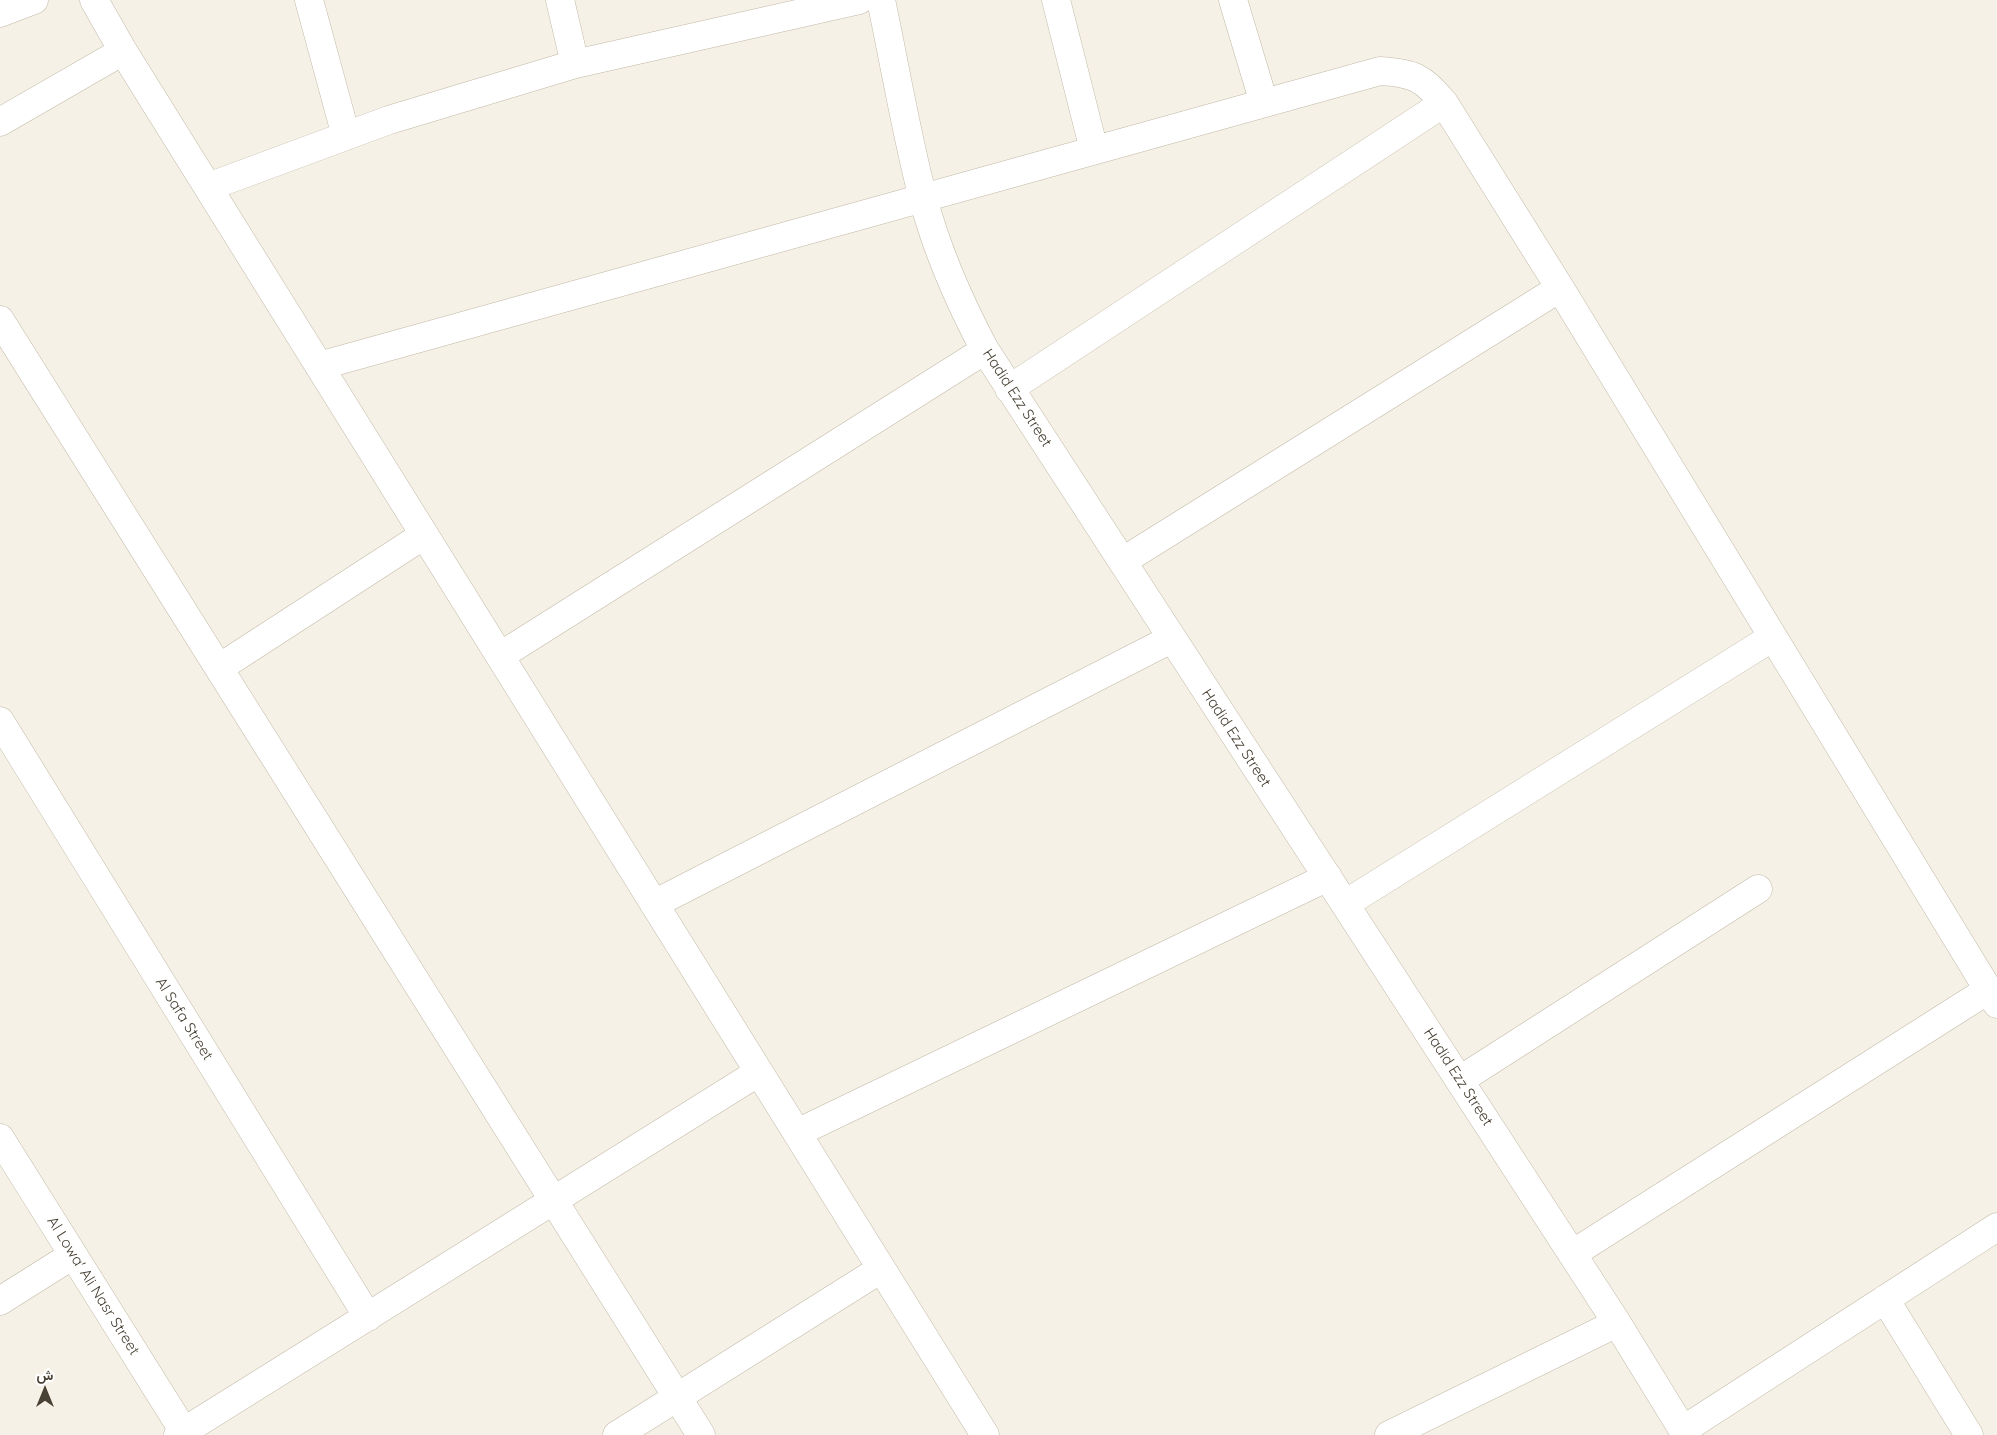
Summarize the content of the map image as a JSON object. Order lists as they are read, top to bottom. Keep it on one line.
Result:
{"streets":{"street":["Hadid Ezz Street","Al Safa Street","Al Lowa' Ali Nasr Street"]},"north":"top"}
